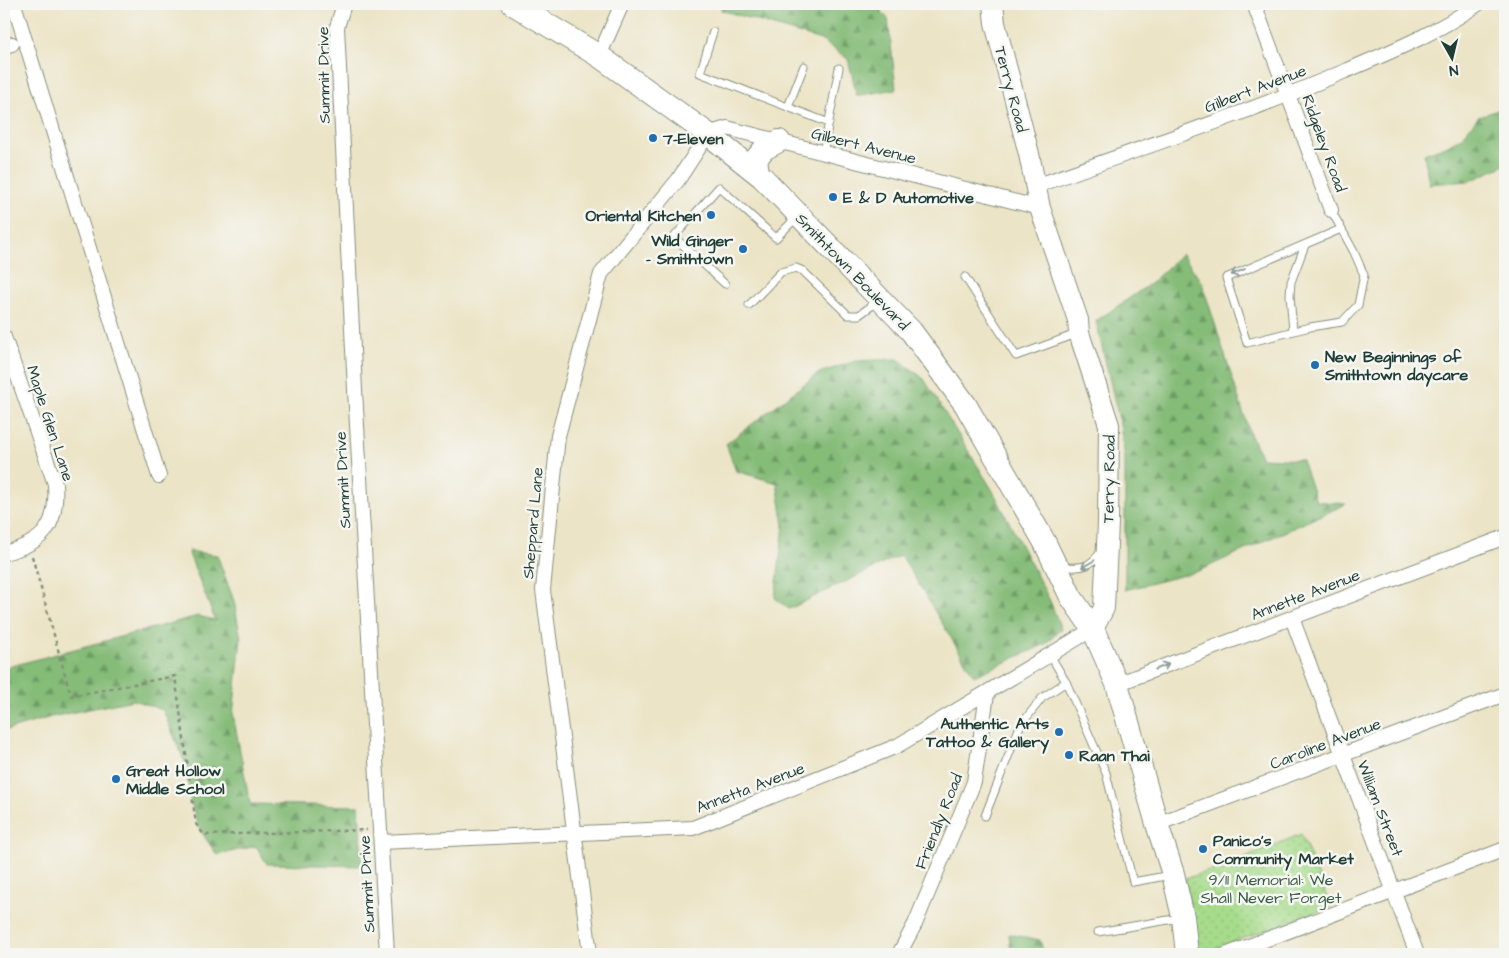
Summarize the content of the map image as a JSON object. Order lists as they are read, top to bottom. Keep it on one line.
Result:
{"streets":{"main road":["Smithtown Boulevard"],"street":["Summit Drive","Gilbert Avenue","Terry Road","Ridgeley Road","Maple Glen Lane","Sheppard Lane","Annette Avenue","Caroline Avenue","Annetta Avenue","William Street","Friendly Road"]},"crossings":[["Summit Drive","Annetta Avenue"],["Gilbert Avenue","Terry Road"],["Gilbert Avenue","Ridgeley Road"],["Gilbert Avenue","Smithtown Boulevard"],["Gilbert Avenue","Sheppard Lane"],["Terry Road","Smithtown Boulevard"],["Terry Road","Annetta Avenue"],["Smithtown Boulevard","Sheppard Lane"],["Smithtown Boulevard","Annetta Avenue"],["Sheppard Lane","Annetta Avenue"],["Annette Avenue","William Street"],["Caroline Avenue","William Street"],["Annetta Avenue","Friendly Road"]],"one_way":["Annette Avenue"],"parks":["9/11 Memorial: We Shall Never Forget"],"places":["7-Eleven","E & D Automotive","Oriental Kitchen","Wild Ginger - Smithtown","New Beginnings of Smithtown daycare","Authentic Arts Tattoo & Gallery","Raan Thai","Great Hollow Middle School","Panico's Community Market"],"north":"bottom"}
